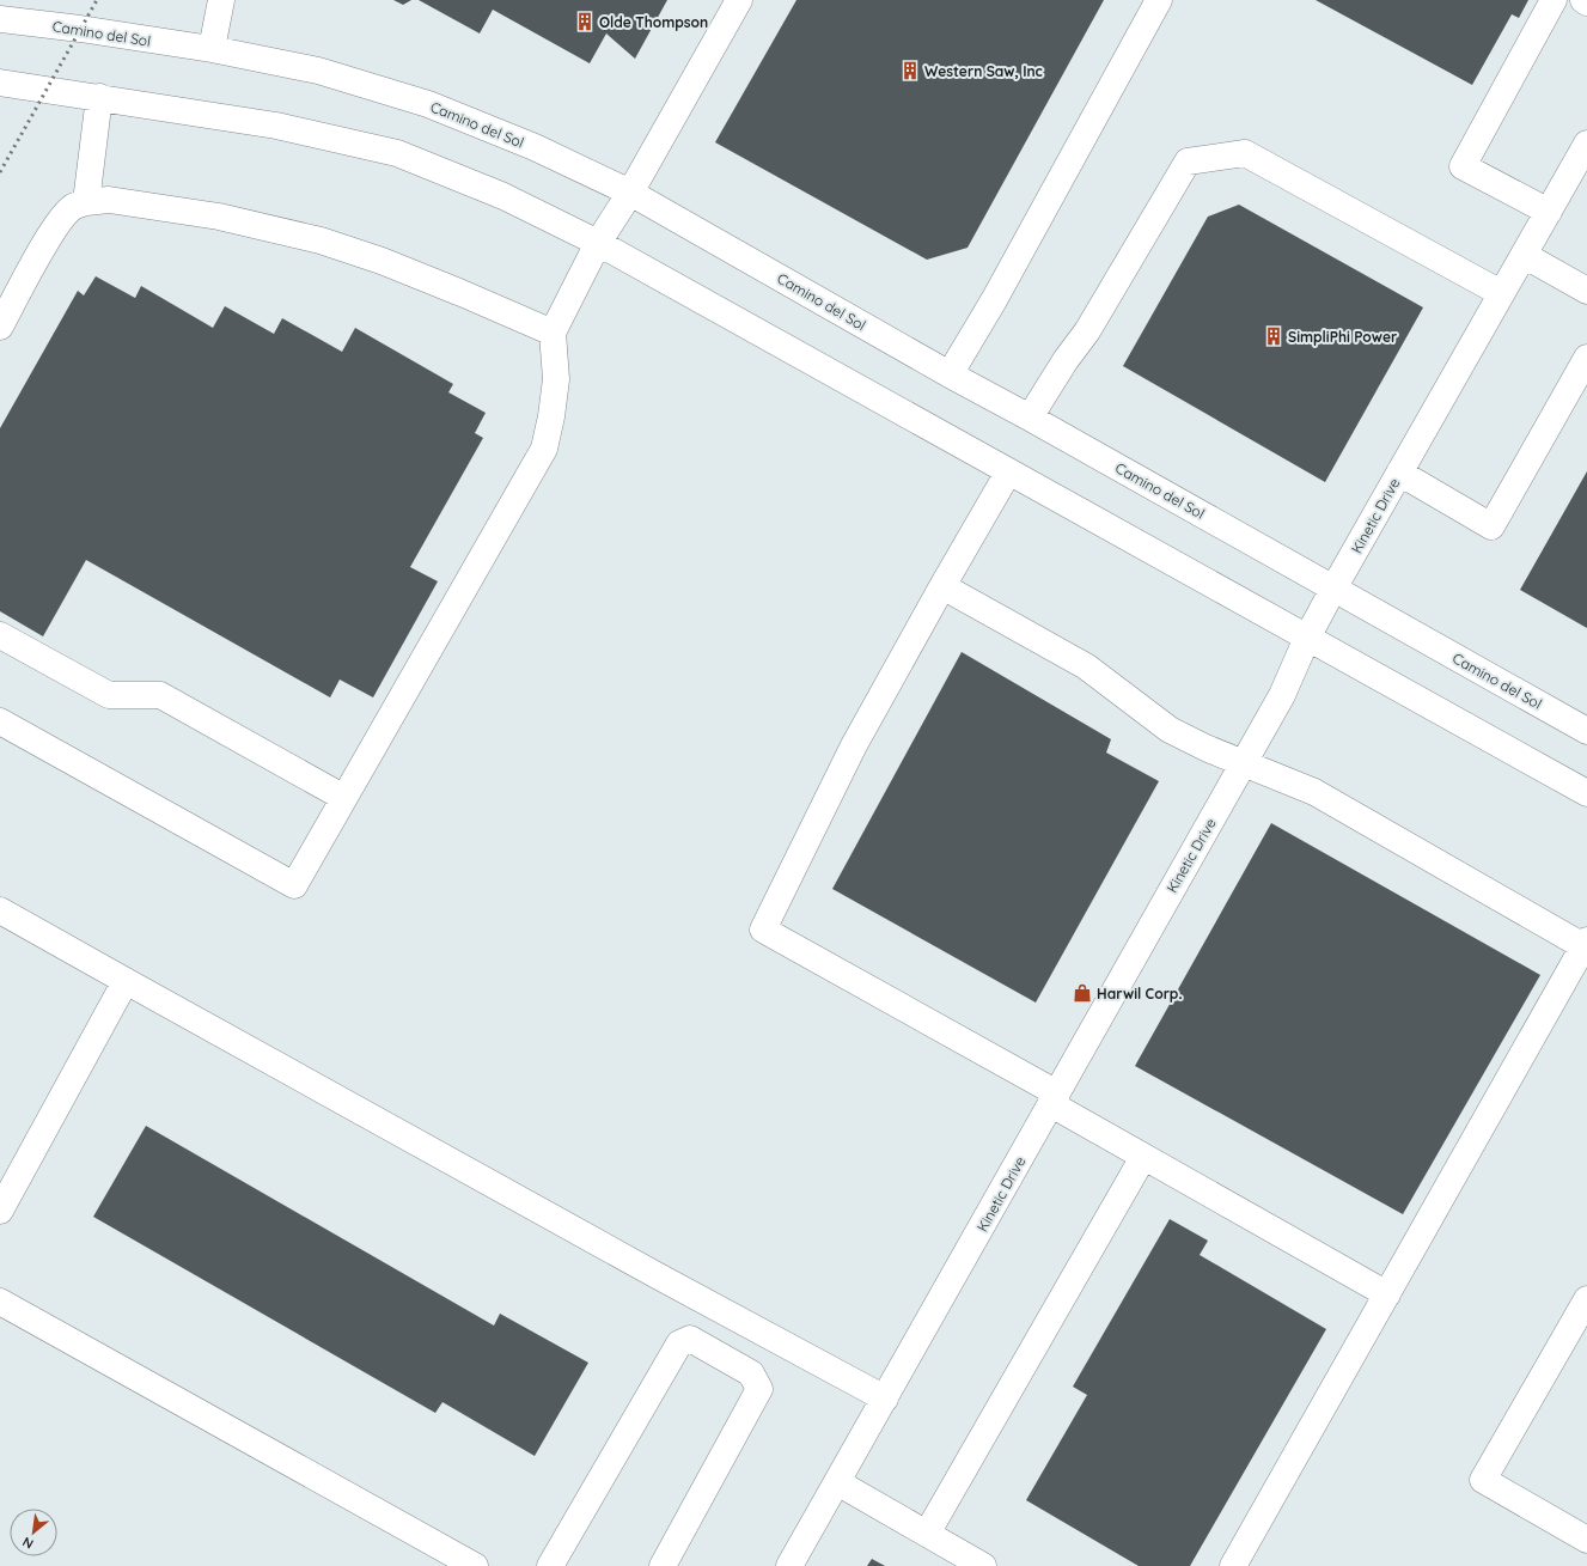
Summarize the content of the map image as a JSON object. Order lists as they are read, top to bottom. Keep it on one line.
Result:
{"streets":{"street":["Camino del Sol","Kinetic Drive"]},"crossings":[["Camino del Sol","Kinetic Drive"]],"places":{"building":["Olde Thompson","Western Saw, Inc","SimpliPhi Power"],"shop":["Harwil Corp."]},"north":"bottom left"}
